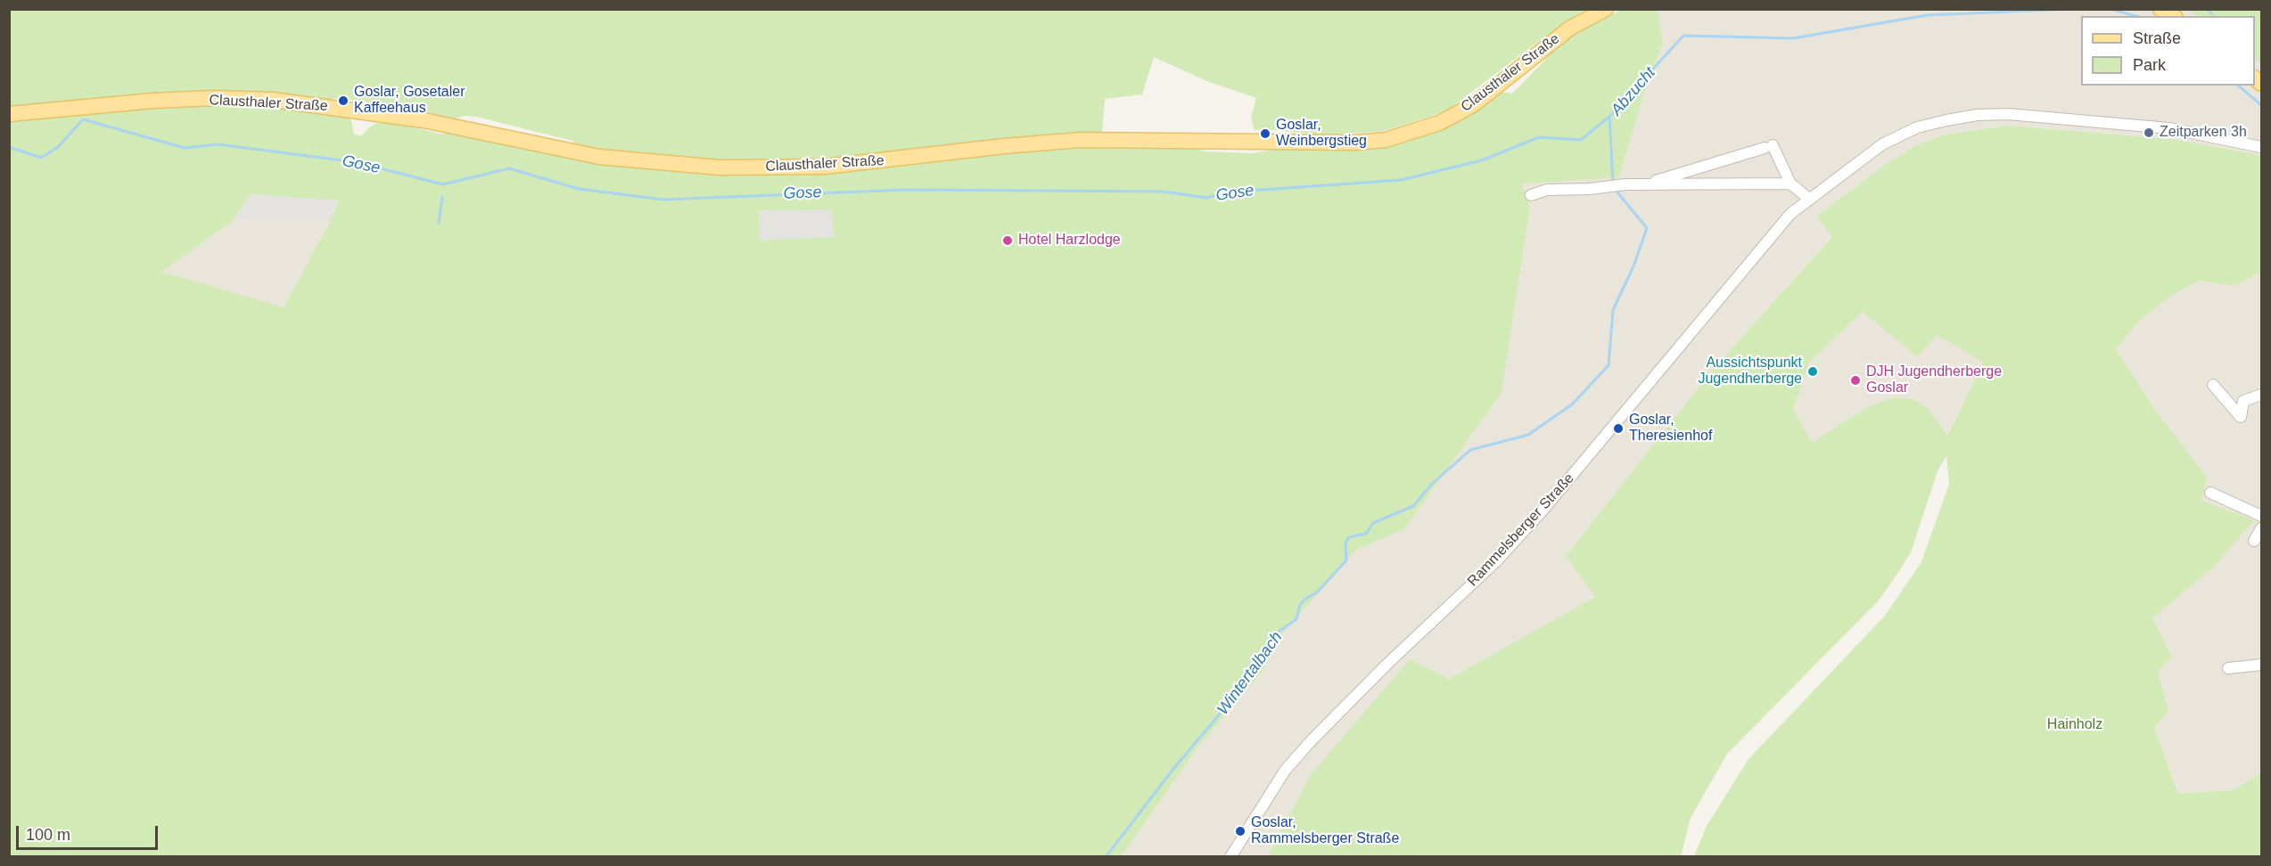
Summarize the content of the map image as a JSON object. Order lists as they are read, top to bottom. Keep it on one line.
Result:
{"streets":{"main road":["Clausthaler Straße"],"street":["Rammelsberger Straße"]},"water":["Abzucht","Gose","Wintertalbach"],"parks":["Hainholz"],"places":["Goslar, Gosetaler Kaffeehaus","Zeitparken 3h","Goslar, Weinbergstieg","Hotel Harzlodge","Aussichtspunkt Jugendherberge","DJH Jugendherberge Goslar","Goslar, Theresienhof","Goslar, Rammelsberger Straße"],"legend":["Straße","Park"],"scale_bar":"100 m"}
